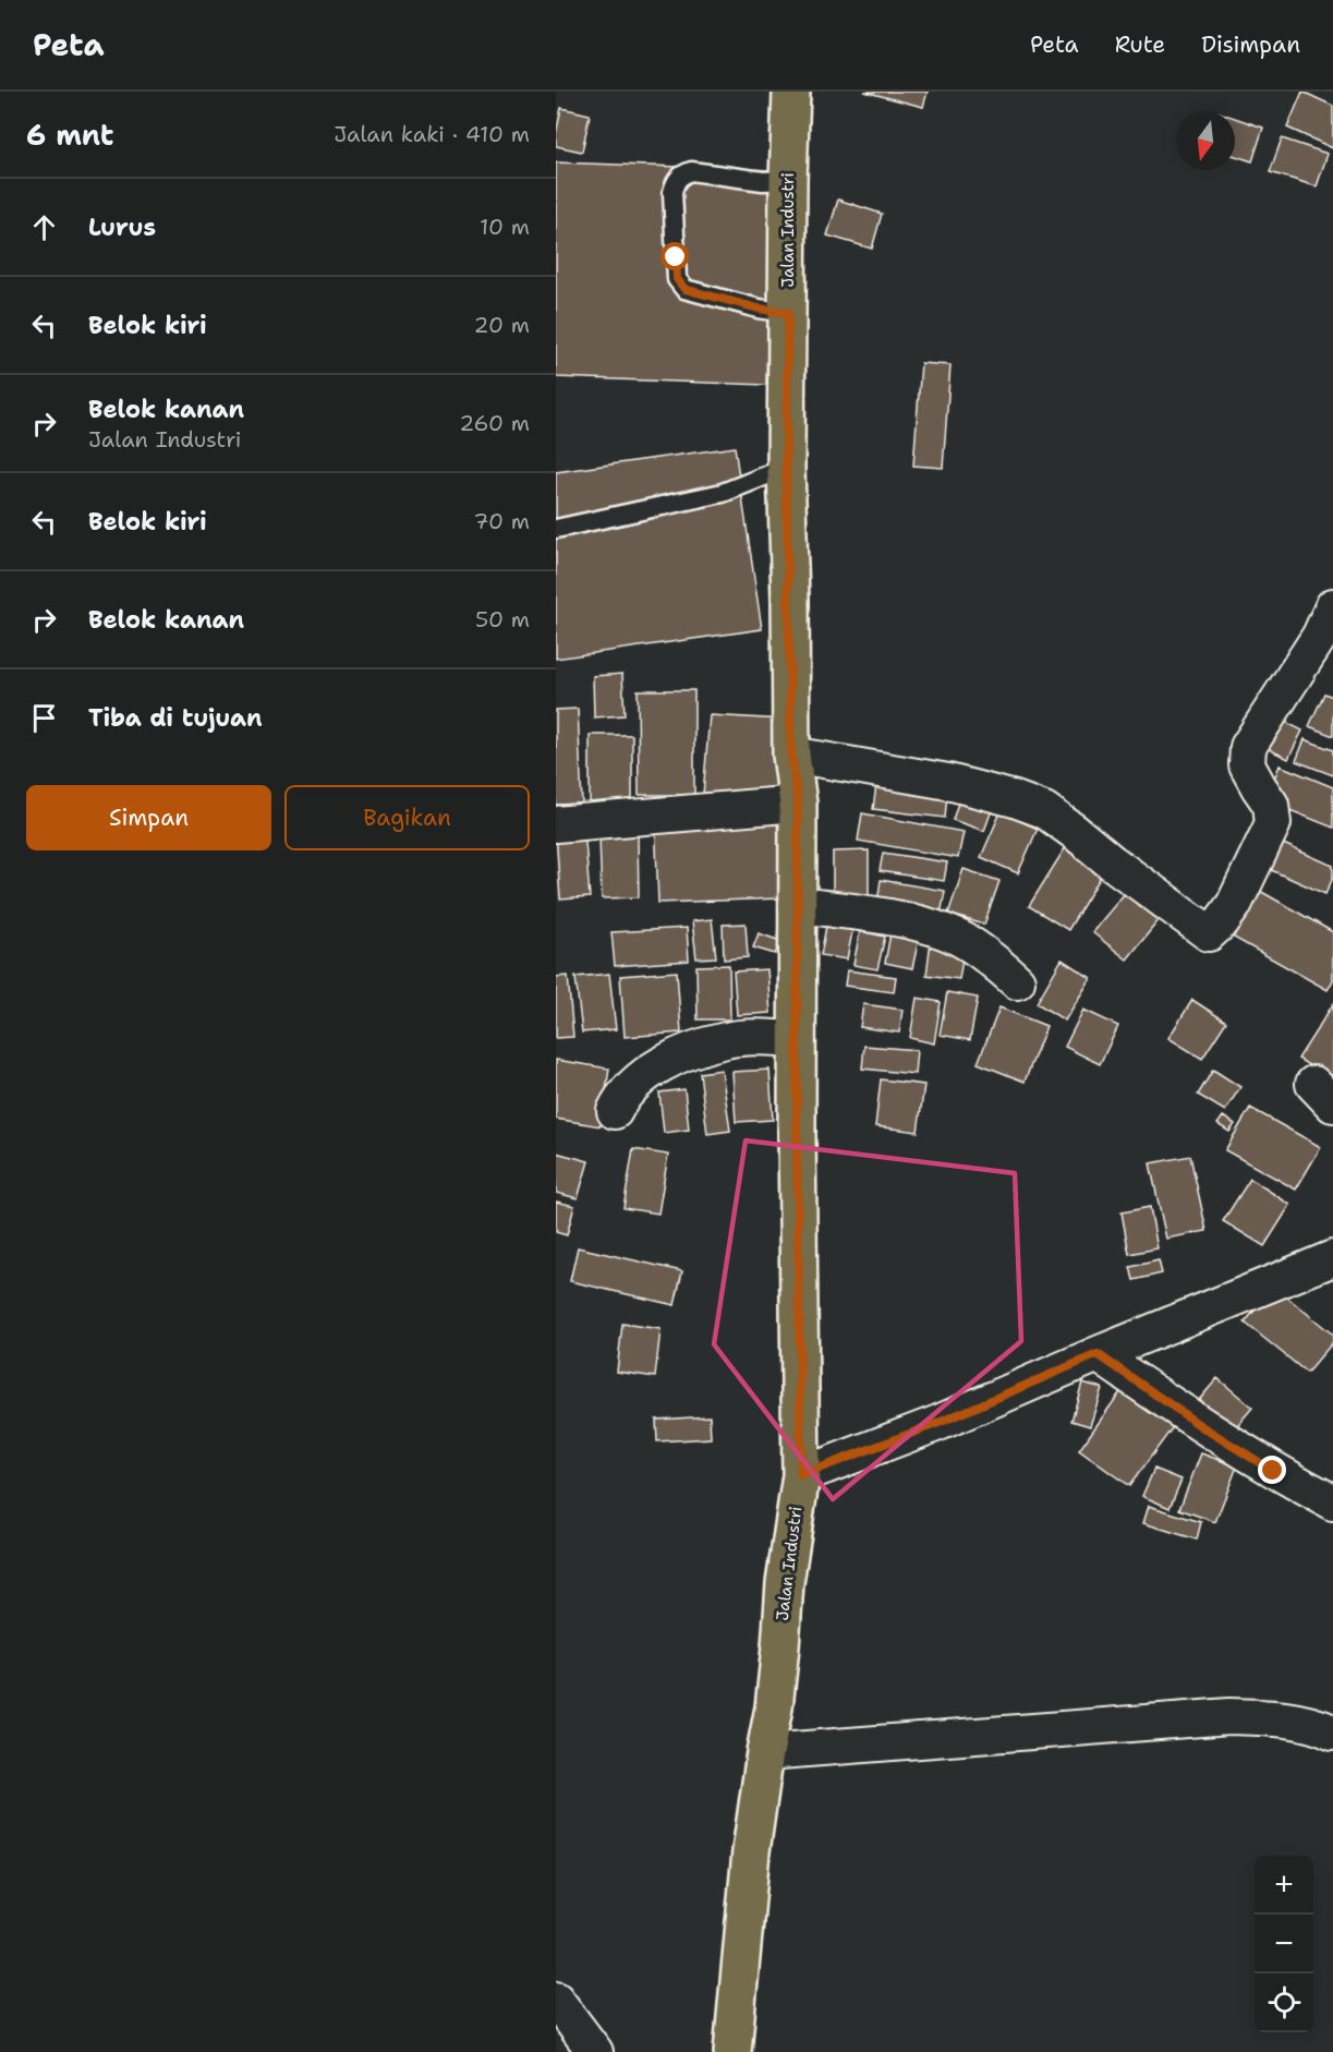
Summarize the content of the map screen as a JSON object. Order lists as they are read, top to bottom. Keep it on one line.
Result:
{"streets":{"main road":["Jalan Industri"]},"north":"bottom","page":{"header":"Peta","nav":["Peta","Rute","Disimpan"],"heading":["6 mnt","Jalan kaki · 410 m"],"list":[["Lurus","10 m"],["Belok kiri","20 m"],["Belok kanan","Jalan Industri","260 m"],["Belok kiri","70 m"],["Belok kanan","50 m"],"Tiba di tujuan"],"buttons":["Simpan","Bagikan"],"map_buttons":["+","−"]}}
